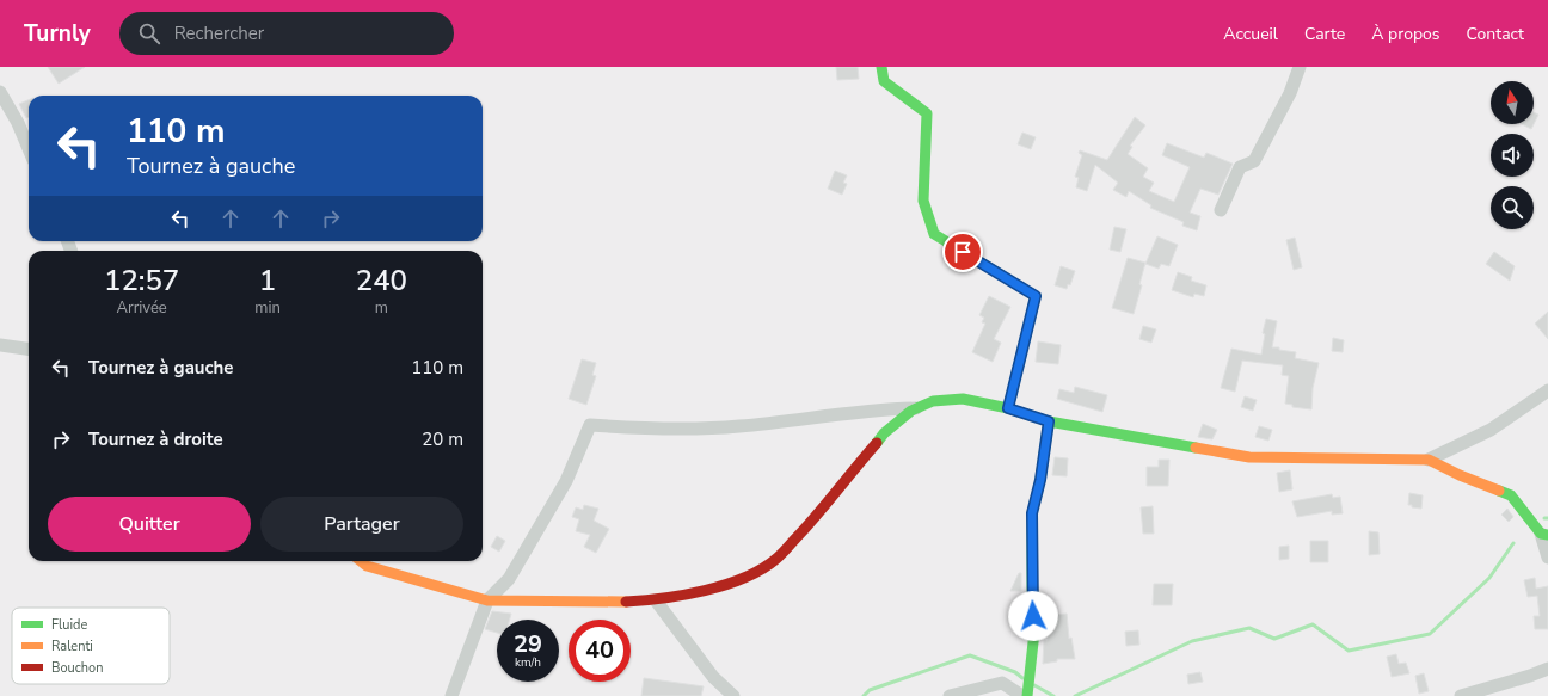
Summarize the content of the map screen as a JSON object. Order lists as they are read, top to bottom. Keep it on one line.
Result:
{"legend":["Fluide","Ralenti","Bouchon"],"north":"top","page":{"header":"Turnly","search":"Rechercher","nav":["Accueil","Carte","À propos","Contact"],"turn":["110 m","Tournez à gauche"],"eta":["12:57","Arrivée","1","min","240","m"],"list":[{"name":"Tournez à gauche","value":"110 m"},{"name":"Tournez à droite","value":"20 m"}],"buttons":["Quitter","Partager"],"speed":"29 km/h","limit":"40"}}
